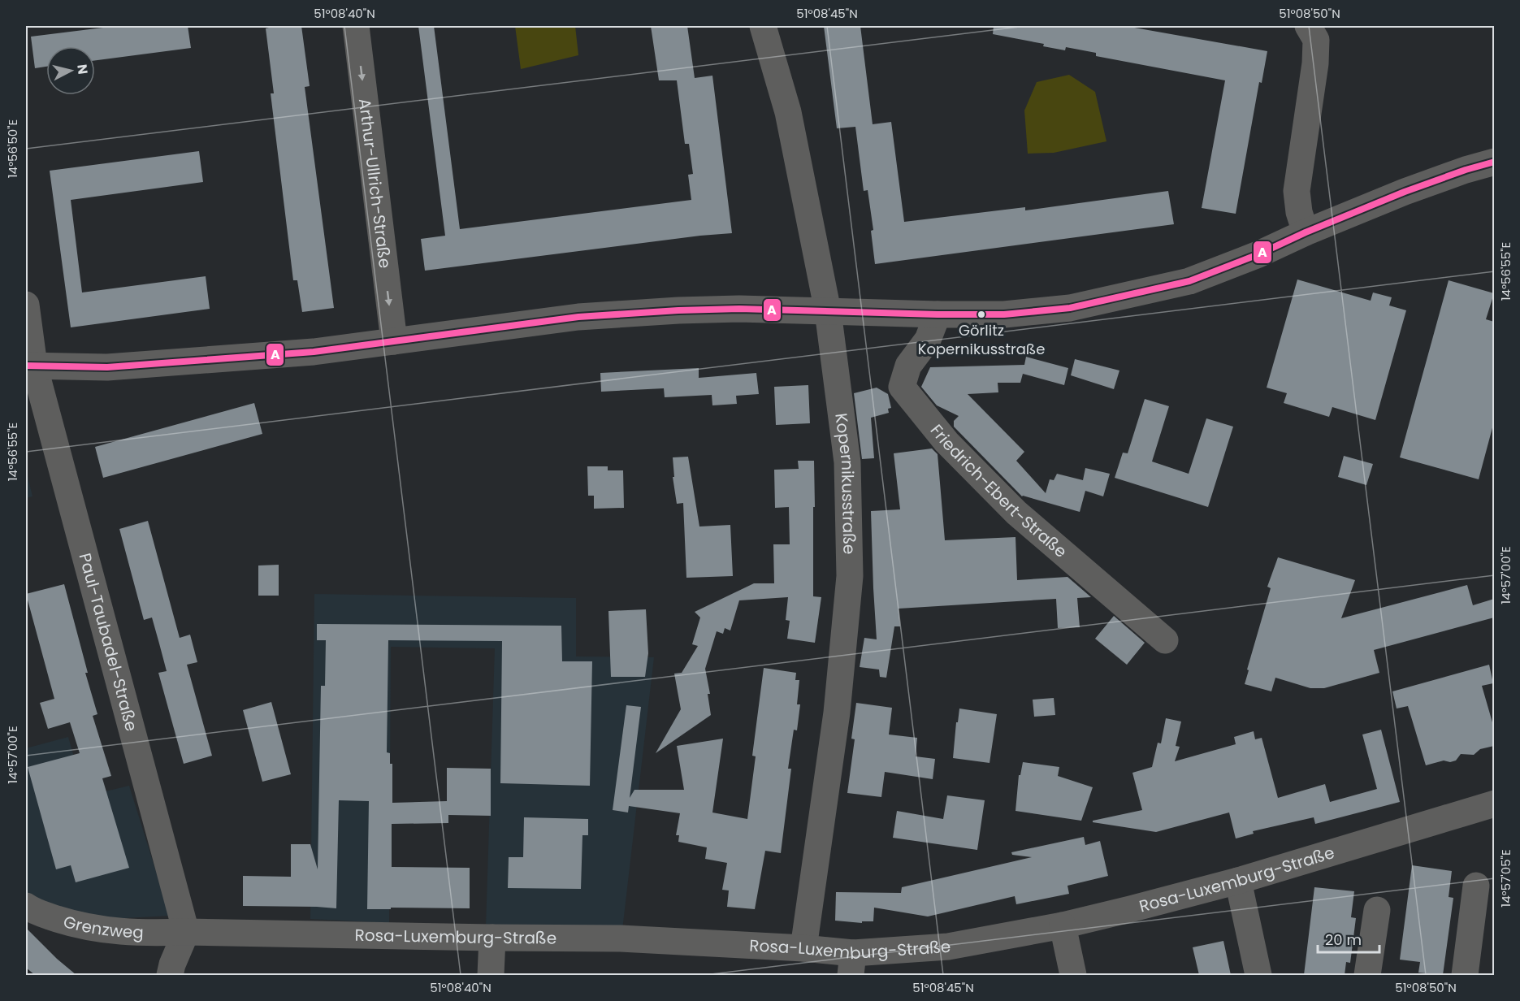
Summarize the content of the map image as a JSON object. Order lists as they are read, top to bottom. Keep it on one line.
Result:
{"streets":{"street":["Arthur-Ullrich-Straße","Kopernikusstraße","Friedrich-Ebert-Straße","Paul-Taubadel-Straße","Rosa-Luxemburg-Straße","Grenzweg"]},"crossings":[["Kopernikusstraße","Rosa-Luxemburg-Straße"],["Paul-Taubadel-Straße","Rosa-Luxemburg-Straße"],["Paul-Taubadel-Straße","Grenzweg"],["Rosa-Luxemburg-Straße","Grenzweg"]],"one_way":["Arthur-Ullrich-Straße"],"places":["Görlitz Kopernikusstraße"],"lines":["transit line A"],"scale_bar":"20 m","north":"right","coordinates":["51°08'40\"N","51°08'45\"N","51°08'50\"N","14°56'50\"E","14°56'55\"E","14°57'00\"E","14°57'05\"E"]}
